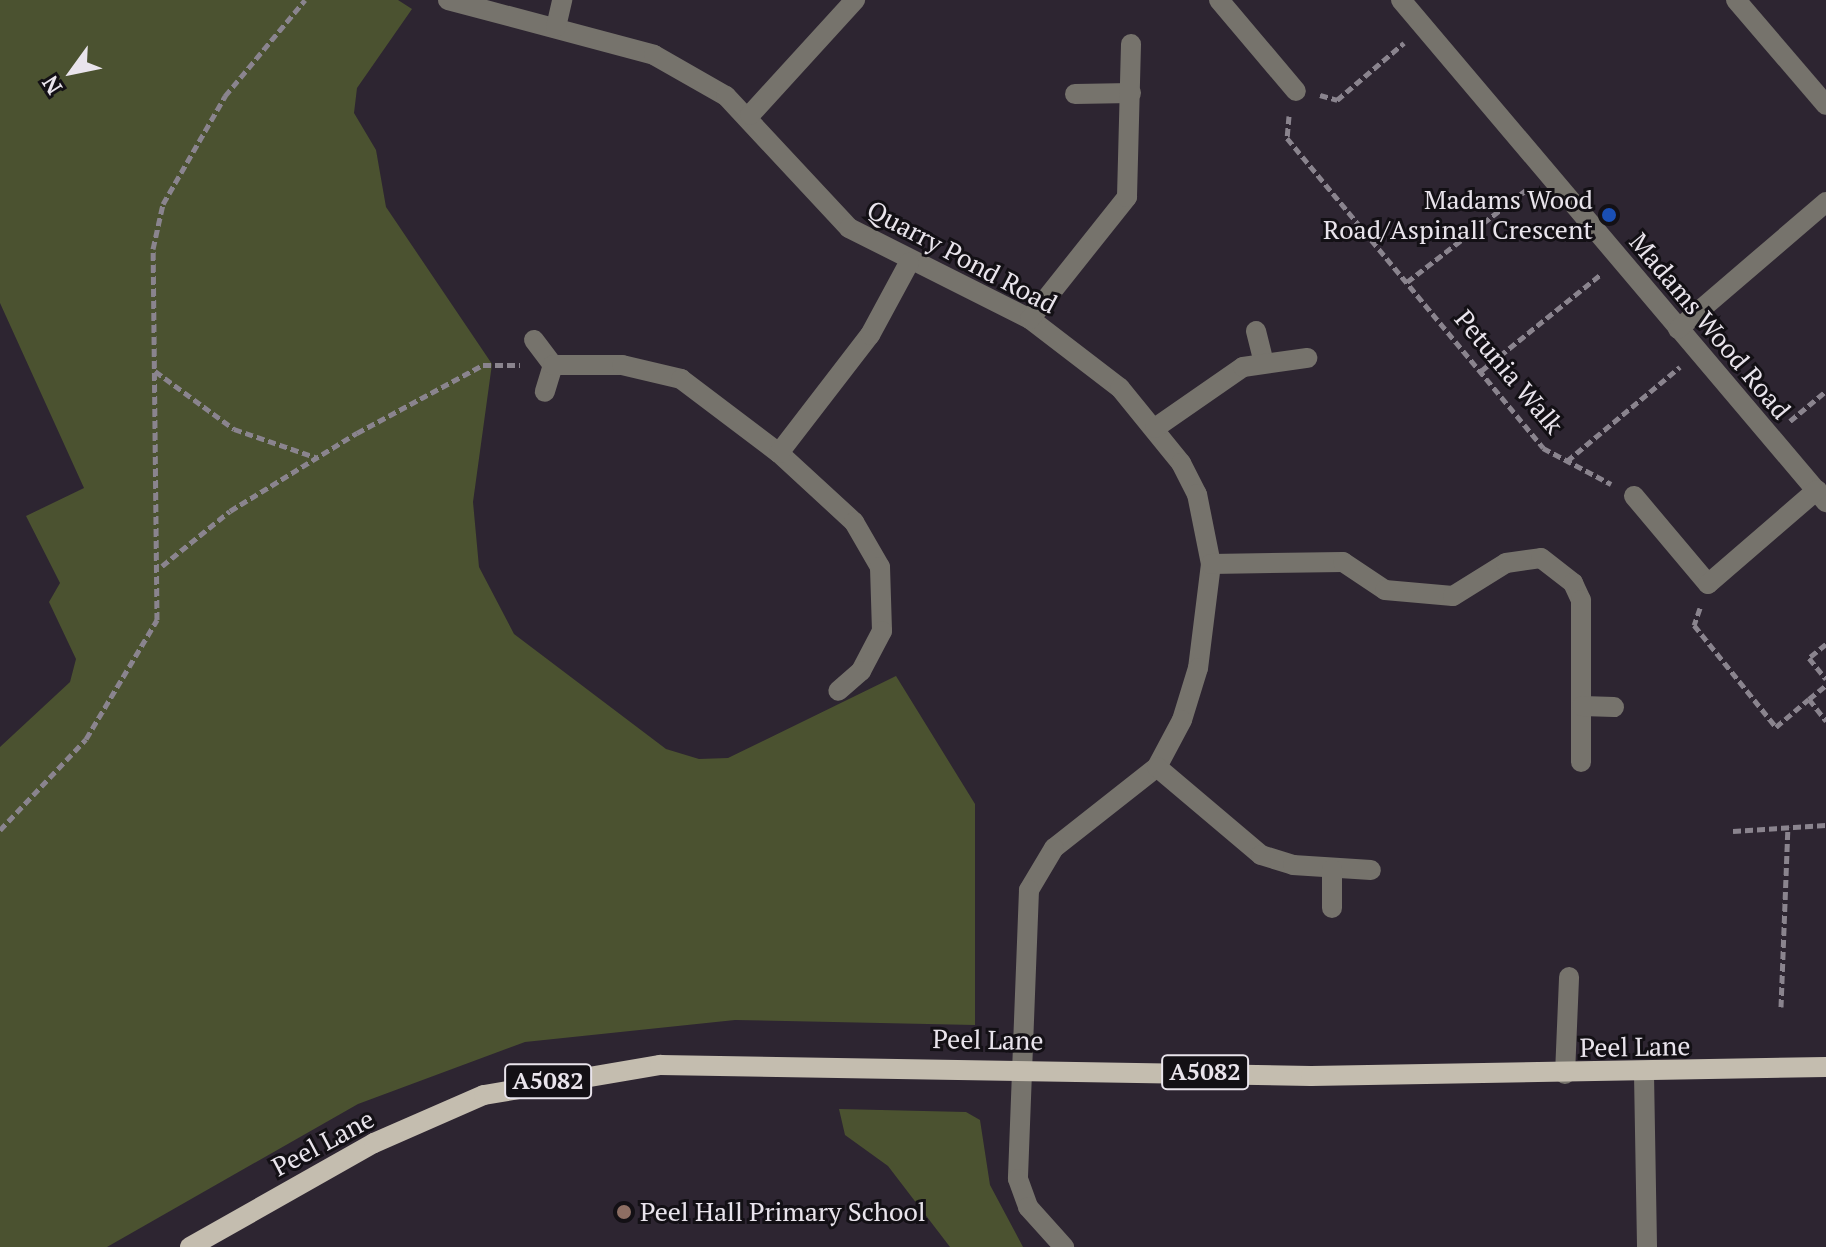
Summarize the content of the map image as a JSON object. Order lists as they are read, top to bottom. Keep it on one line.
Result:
{"streets":{"main road":["Peel Lane","A5082"],"street":["Quarry Pond Road","Madams Wood Road"],"path":["Petunia Walk"]},"crossings":[["Quarry Pond Road","Peel Lane"]],"places":["Madams Wood Road/Aspinall Crescent","Peel Hall Primary School"],"north":"bottom left"}
